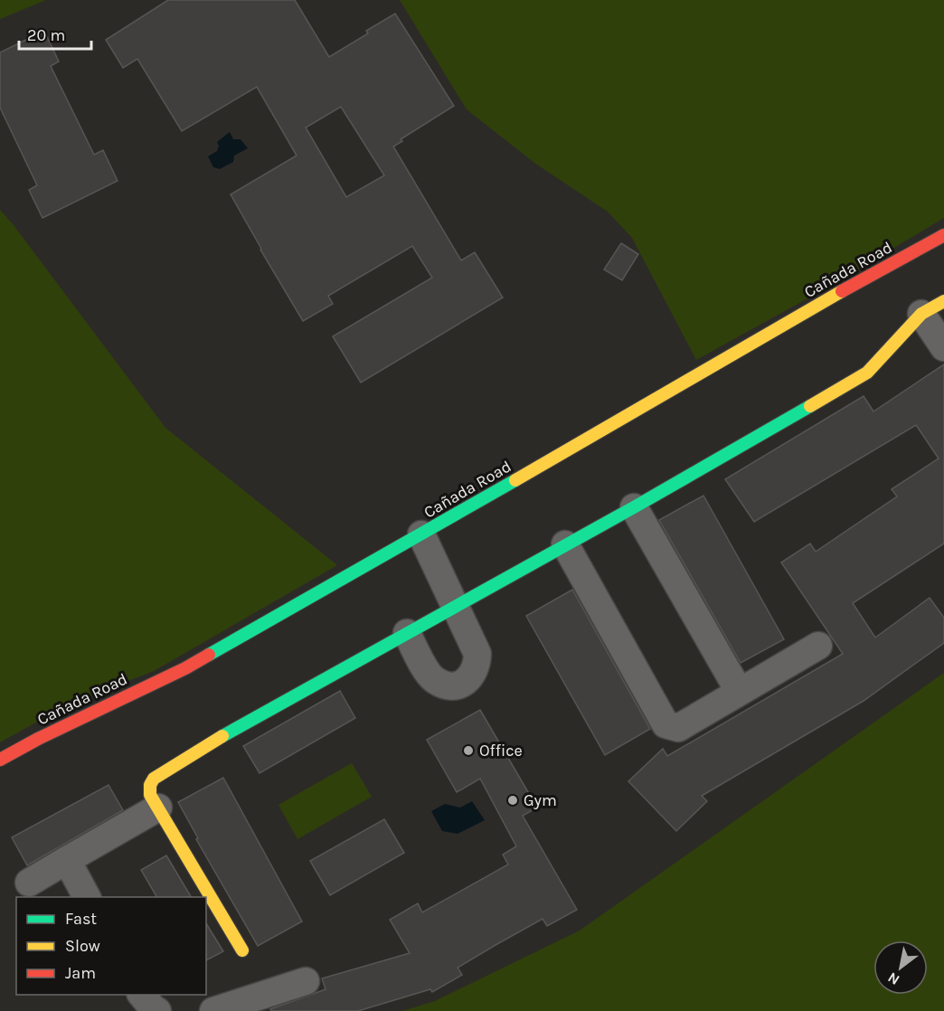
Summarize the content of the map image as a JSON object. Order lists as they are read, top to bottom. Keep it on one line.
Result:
{"streets":{"street":["Cañada Road"]},"places":["Office","Gym"],"legend":["Fast","Slow","Jam"],"scale_bar":"20 m","north":"bottom left"}
